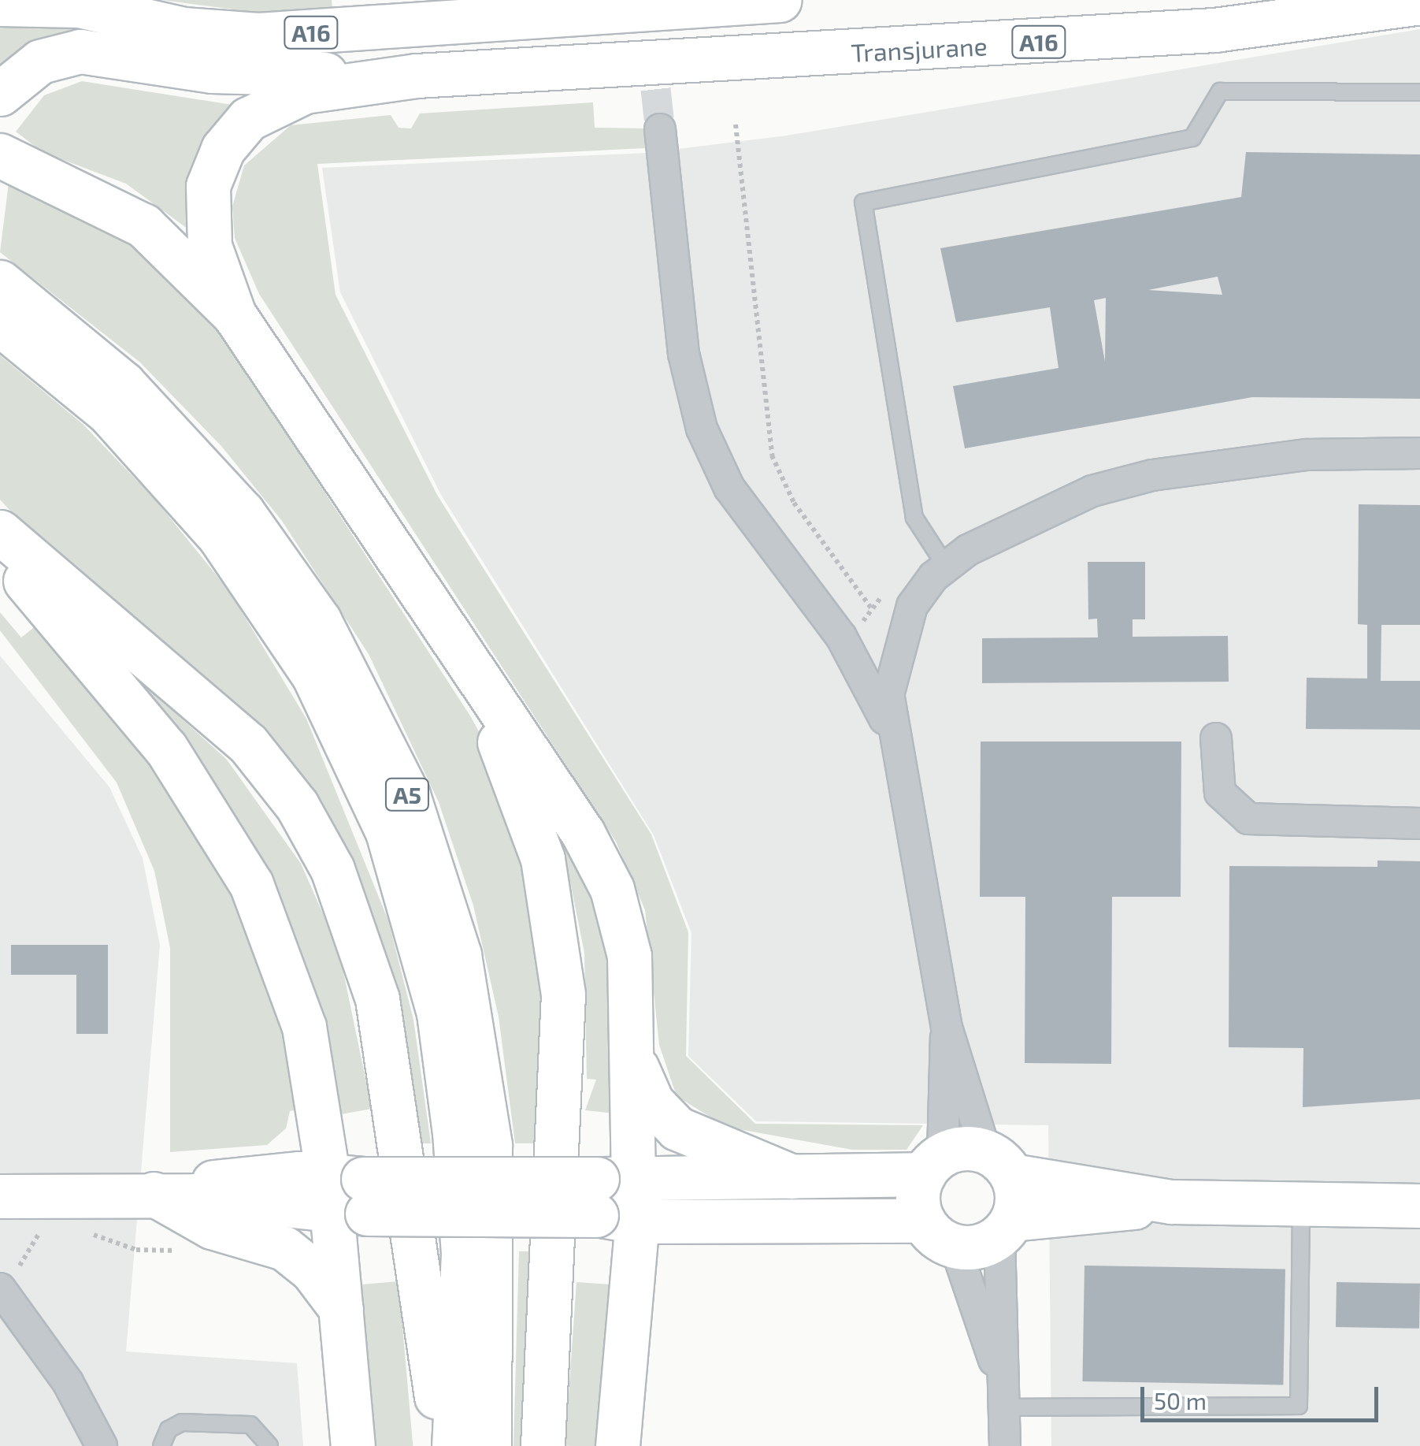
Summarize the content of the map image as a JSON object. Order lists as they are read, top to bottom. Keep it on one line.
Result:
{"streets":{"main road":["A16","Transjurane","A5"]},"crossings":[["A16","Transjurane"]],"scale_bar":"50 m"}
